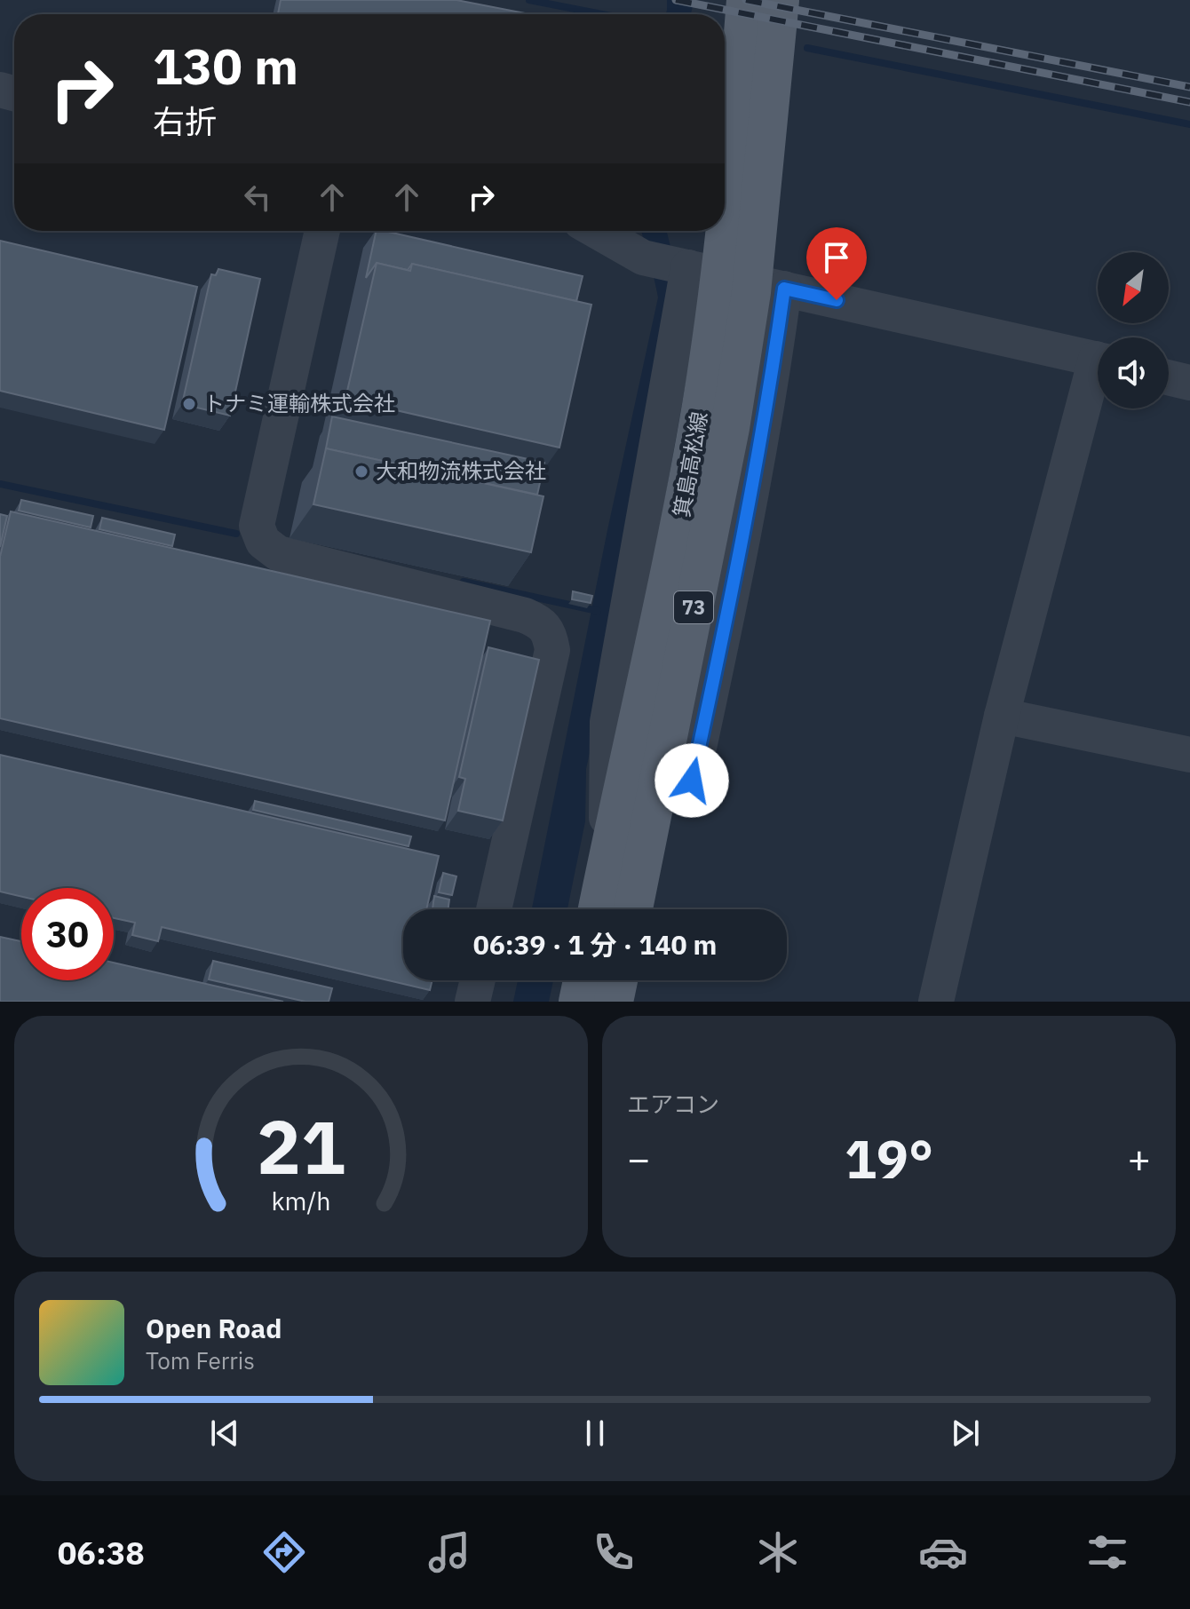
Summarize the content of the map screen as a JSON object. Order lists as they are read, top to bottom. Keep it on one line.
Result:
{"streets":{"main road":["箕島高松線","73"]},"places":["トナミ運輸株式会社","大和物流株式会社"],"north":"bottom left","page":{"turn":["130 m","右折"],"limit":"30","trip":"06:39 · 1 分 · 140 m","tile":"エアコン","heat":["−","19°","+"],"song":["Open Road","Tom Ferris"],"tabs":"06:38","gauge":["21","km/h"]}}
